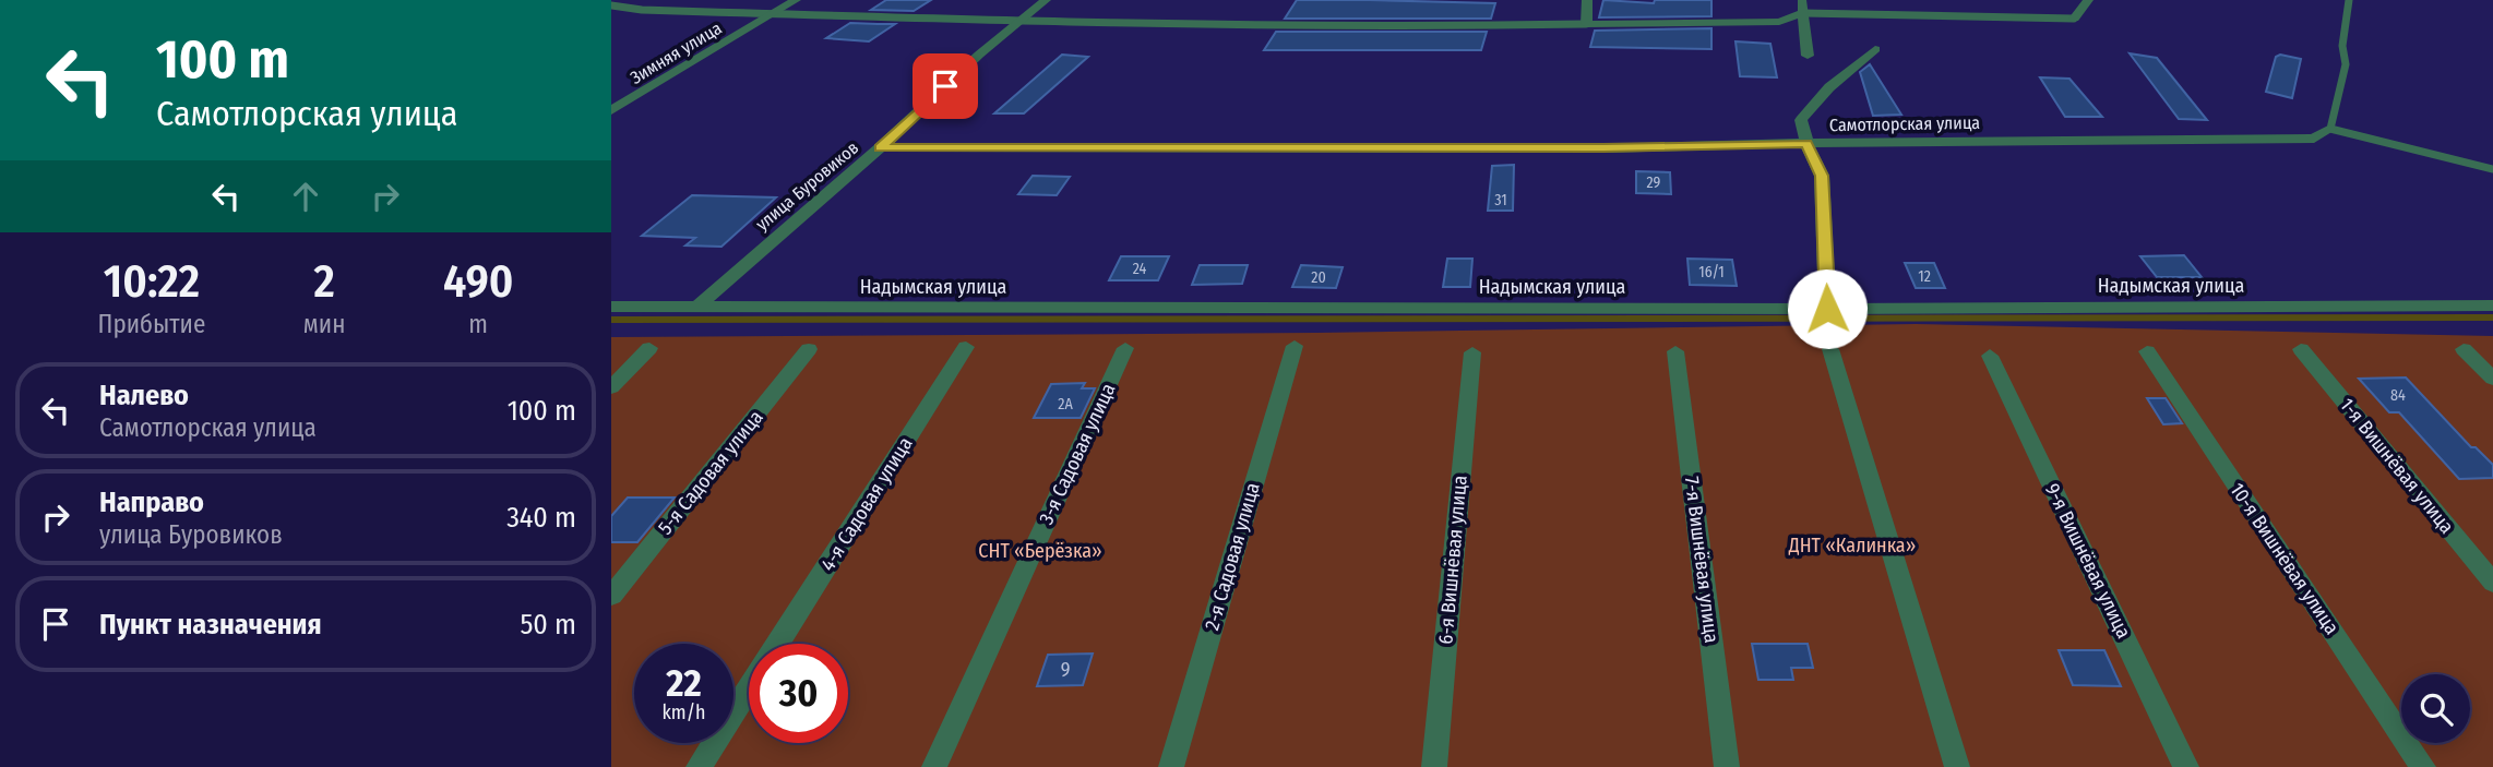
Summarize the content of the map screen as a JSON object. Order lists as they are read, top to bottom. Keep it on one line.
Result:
{"streets":{"street":["Зимняя улица","Самотлорская улица","улица Буровиков","Надымская улица","3-я Садовая улица","1-я Вишнёвая улица","5-я Садовая улица","4-я Садовая улица","2-я Садовая улица","10-я Вишнёвая улица","6-я Вишнёвая улица","7-я Вишнёвая улица","9-я Вишнёвая улица"]},"crossings":[["Самотлорская улица","улица Буровиков"],["улица Буровиков","Надымская улица"]],"parks":["ДНТ «Калинка»","СНТ «Берёзка»"],"house_numbers":["29","31","24","16/1","12","20","84","2А","9"],"page":{"turn":["100 m","Самотлорская улица"],"eta":["10:22","Прибытие","2","мин","490","m"],"list":[{"name":"Налево","note":"Самотлорская улица","value":"100 m"},{"name":"Направо","note":"улица Буровиков","value":"340 m"},{"name":"Пункт назначения","value":"50 m"}],"speed":"22 km/h","limit":"30"}}
